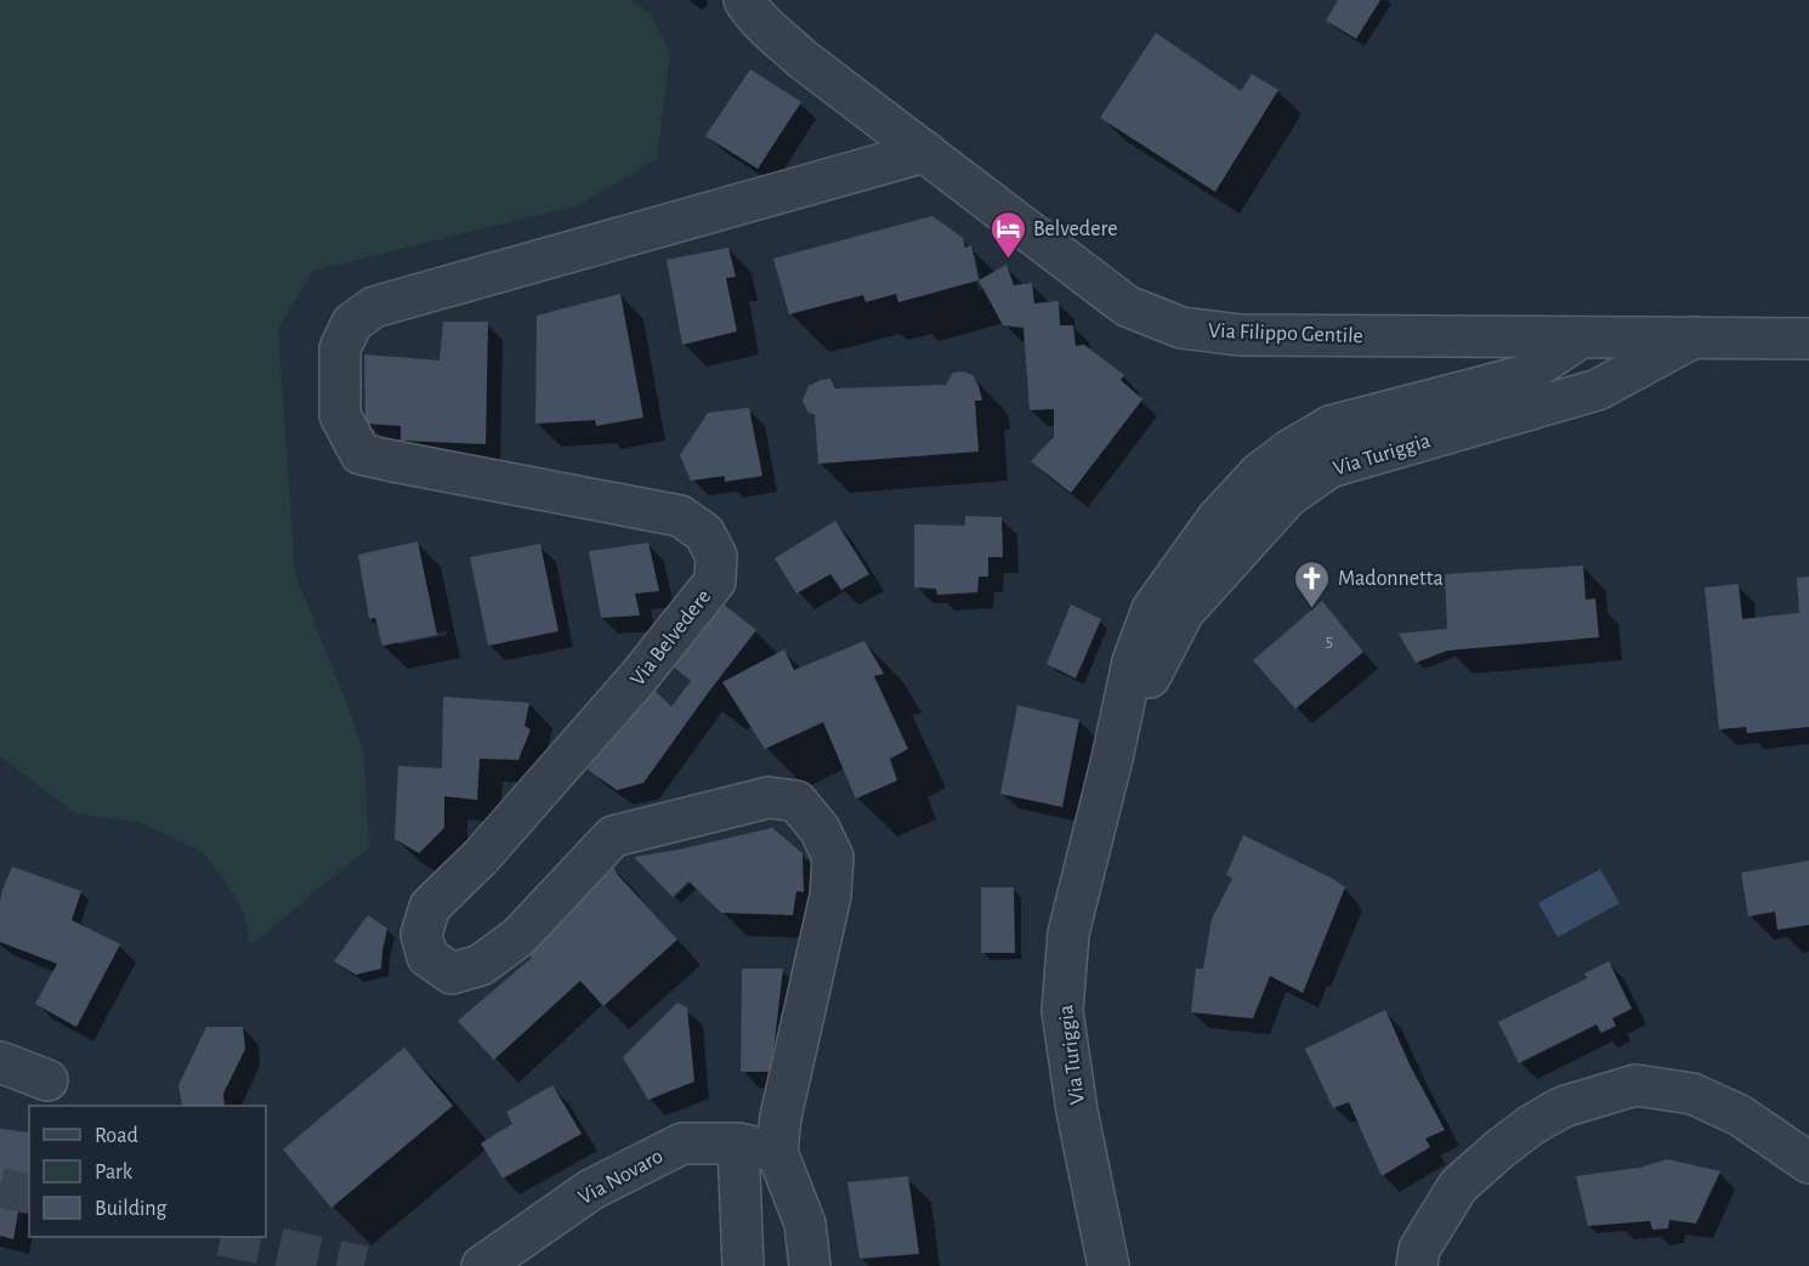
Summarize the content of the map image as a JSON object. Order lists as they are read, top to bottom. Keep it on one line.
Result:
{"streets":{"street":["Via Filippo Gentile","Via Turiggia","Via Belvedere","Via Novaro"]},"crossings":[["Via Filippo Gentile","Via Turiggia"],["Via Filippo Gentile","Via Belvedere"],["Via Belvedere","Via Novaro"]],"places":{"hotel":["Belvedere"],"church":["Madonnetta"]},"house_numbers":["5"],"legend":["Road","Park","Building"]}
